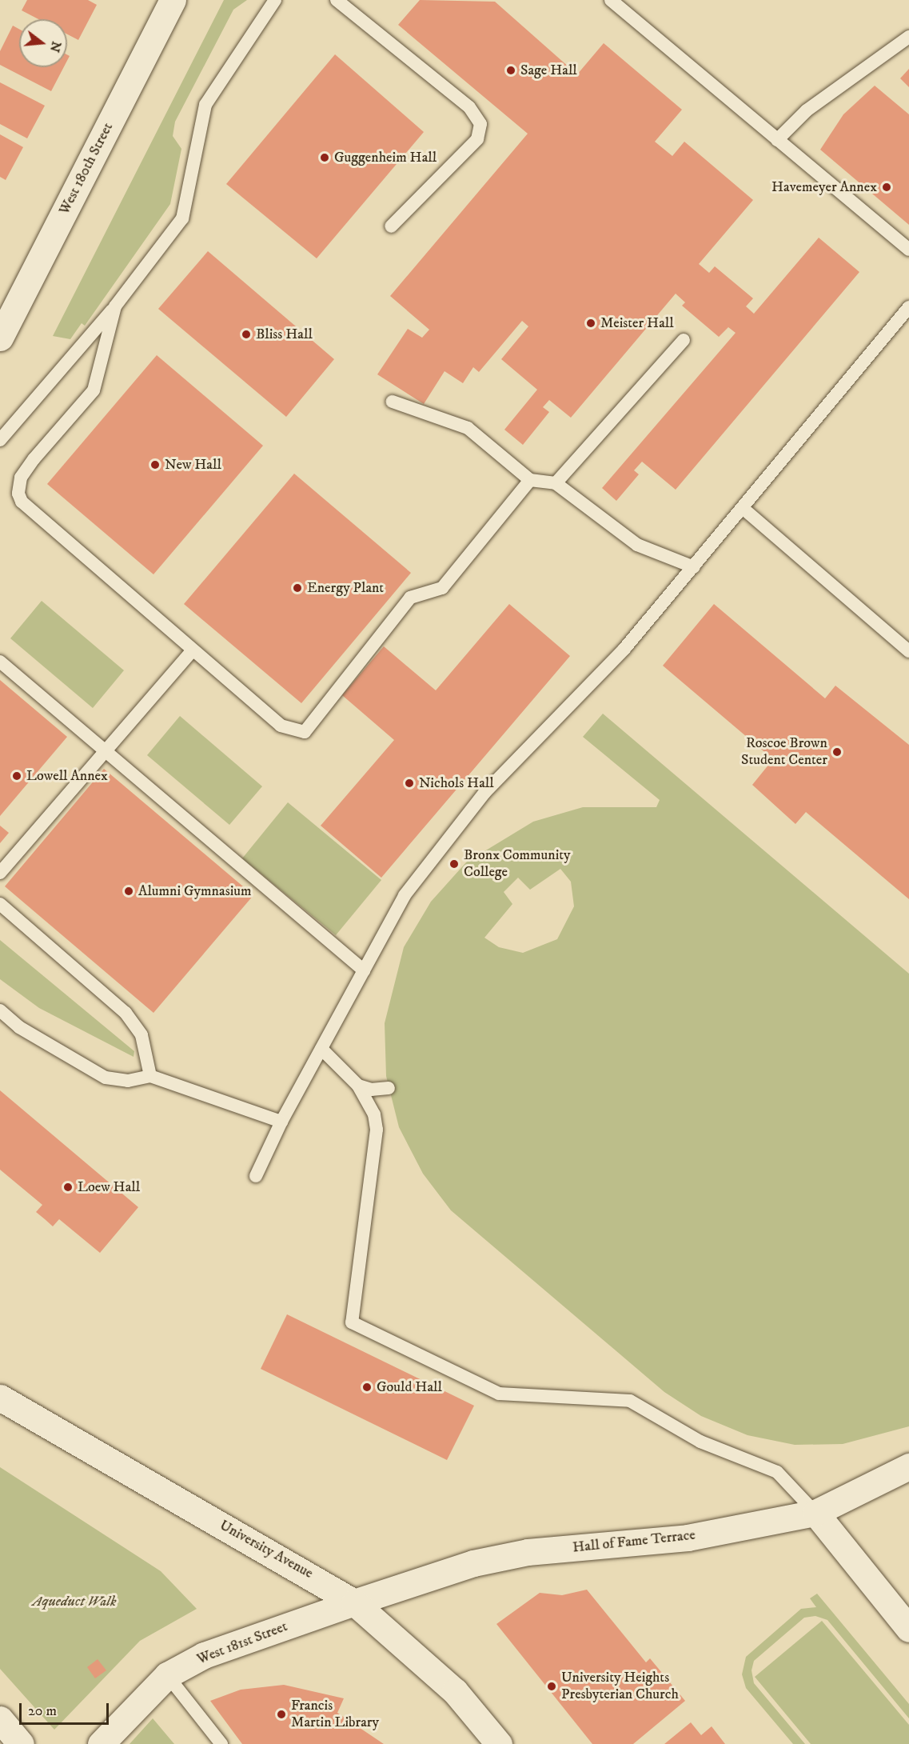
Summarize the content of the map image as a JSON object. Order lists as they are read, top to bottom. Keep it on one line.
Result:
{"streets":{"street":["West 180th Street","Hall of Fame Terrace","University Avenue","West 181st Street"]},"crossings":[["Hall of Fame Terrace","University Avenue"],["Hall of Fame Terrace","West 181st Street"],["University Avenue","West 181st Street"]],"parks":["Aqueduct Walk"],"places":["Sage Hall","Guggenheim Hall","Havemeyer Annex","Meister Hall","Bliss Hall","New Hall","Energy Plant","Roscoe Brown Student Center","Lowell Annex","Nichols Hall","Bronx Community College","Alumni Gymnasium","Loew Hall","Gould Hall","University Heights Presbyterian Church","Francis Martin Library"],"scale_bar":"20 m","north":"right"}
